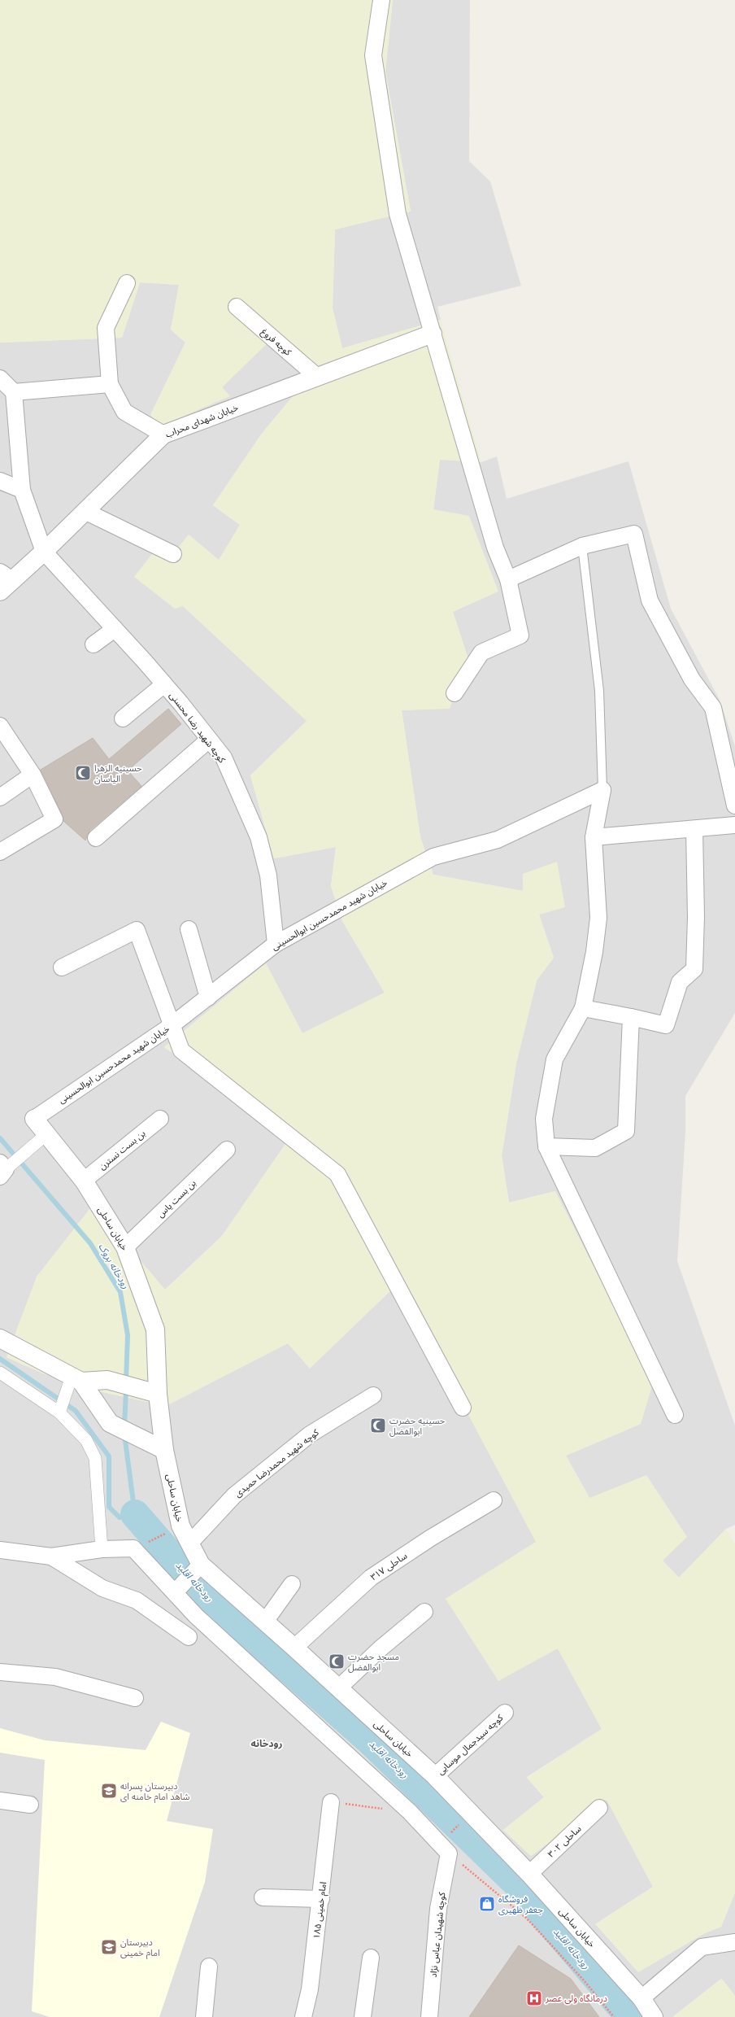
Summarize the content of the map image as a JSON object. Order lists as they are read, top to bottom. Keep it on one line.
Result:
{"streets":{"street":["کوچه فروغ","خیابان شهدای محراب","کوچه شهید رضا محسنی","خیابان شهید محمدحسین ابوالحسینی","بن بست نسترن","بن بست یاس","خیابان ساحلی","کوچه شهید محمدرضا حمیدی","ساحلی ۳۱۷","کوچه سیدجمال موسایی","ساحلی ۳۰۲","امام خمینی ۱۸۵","کوچه شهیدان عباس نژاد"]},"crossings":[["کوچه فروغ","خیابان شهدای محراب"],["خیابان شهدای محراب","کوچه شهید رضا محسنی"],["کوچه شهید رضا محسنی","خیابان شهید محمدحسین ابوالحسینی"],["خیابان شهید محمدحسین ابوالحسینی","خیابان ساحلی"],["بن بست نسترن","خیابان ساحلی"],["بن بست یاس","خیابان ساحلی"],["خیابان ساحلی","کوچه شهید محمدرضا حمیدی"],["خیابان ساحلی","ساحلی ۳۱۷"],["خیابان ساحلی","کوچه سیدجمال موسایی"],["خیابان ساحلی","ساحلی ۳۰۲"]],"districts":["رودخانه"],"water":["رودخانه بروک","رودخانه اقلید"],"places":{"mosque":["حسینیه الزهرا الیاسان","حسینیه حضرت ابوالفضل","مسجد حضرت ابوالفضل"],"school or university":["دبیرستان پسرانه شاهد امام خامنه ای","دبیرستان امام خمینی"],"shop":["فروشگاه جعفر ظهیری"],"hospital":["درمانگاه ولی عصر"]}}
